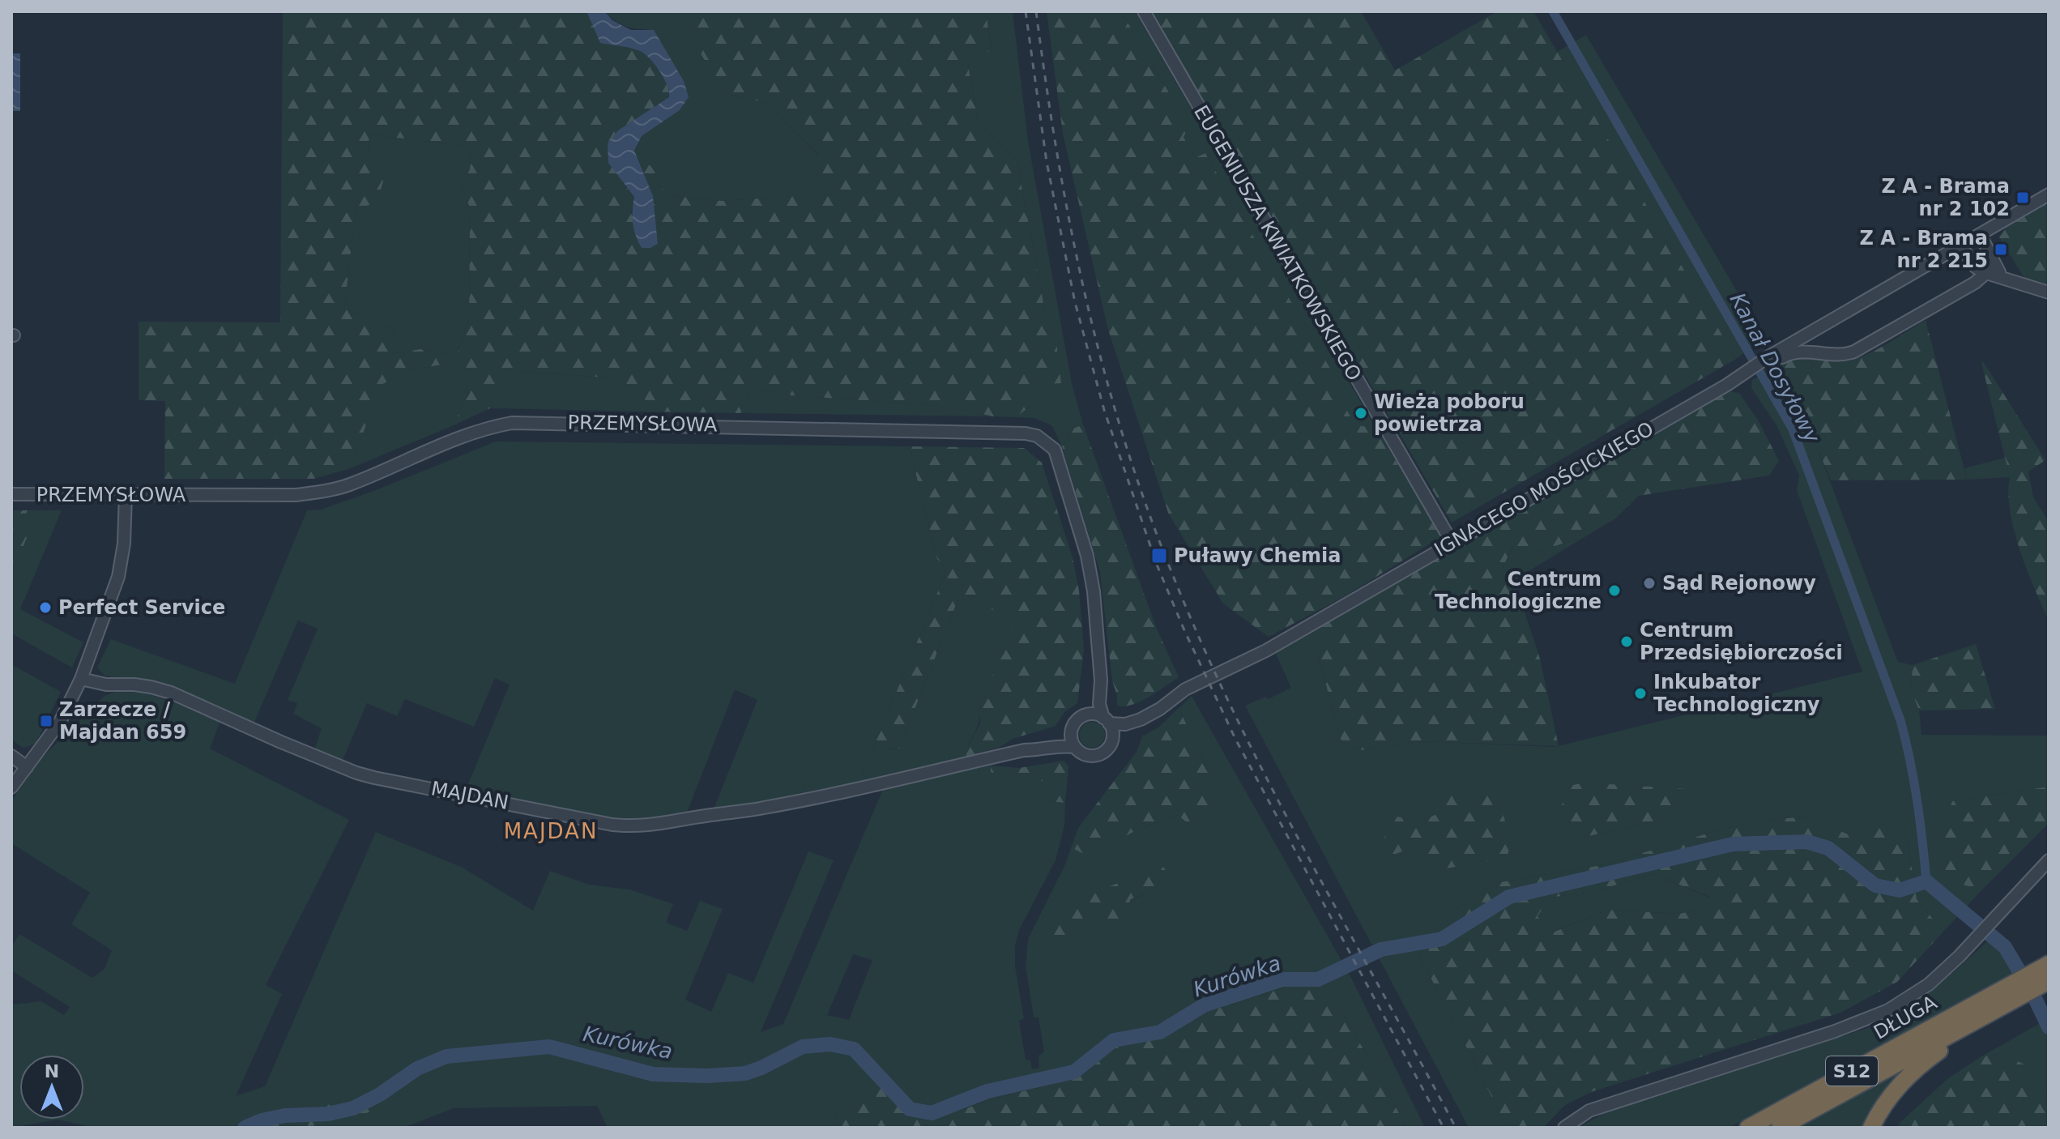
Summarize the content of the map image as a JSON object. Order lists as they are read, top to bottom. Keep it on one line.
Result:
{"streets":{"highway":["DŁUGA","S12"],"street":["EUGENIUSZA KWIATKOWSKIEGO","PRZEMYSŁOWA","IGNACEGO MOŚCICKIEGO","MAJDAN"]},"crossings":[["EUGENIUSZA KWIATKOWSKIEGO","IGNACEGO MOŚCICKIEGO"],["PRZEMYSŁOWA","IGNACEGO MOŚCICKIEGO"],["PRZEMYSŁOWA","MAJDAN"],["IGNACEGO MOŚCICKIEGO","MAJDAN"],["DŁUGA","S12"]],"districts":["MAJDAN"],"water":["Kanał Dosyłowy","Kurówka"],"places":{"transit":["Z A - Brama nr 2 102","Z A - Brama nr 2 215","Puławy Chemia","Zarzecze / Majdan 659"],"other":["Wieża poboru powietrza","Sąd Rejonowy","Centrum Technologiczne","Perfect Service","Centrum Przedsiębiorczości","Inkubator Technologiczny"]},"north":"top"}
